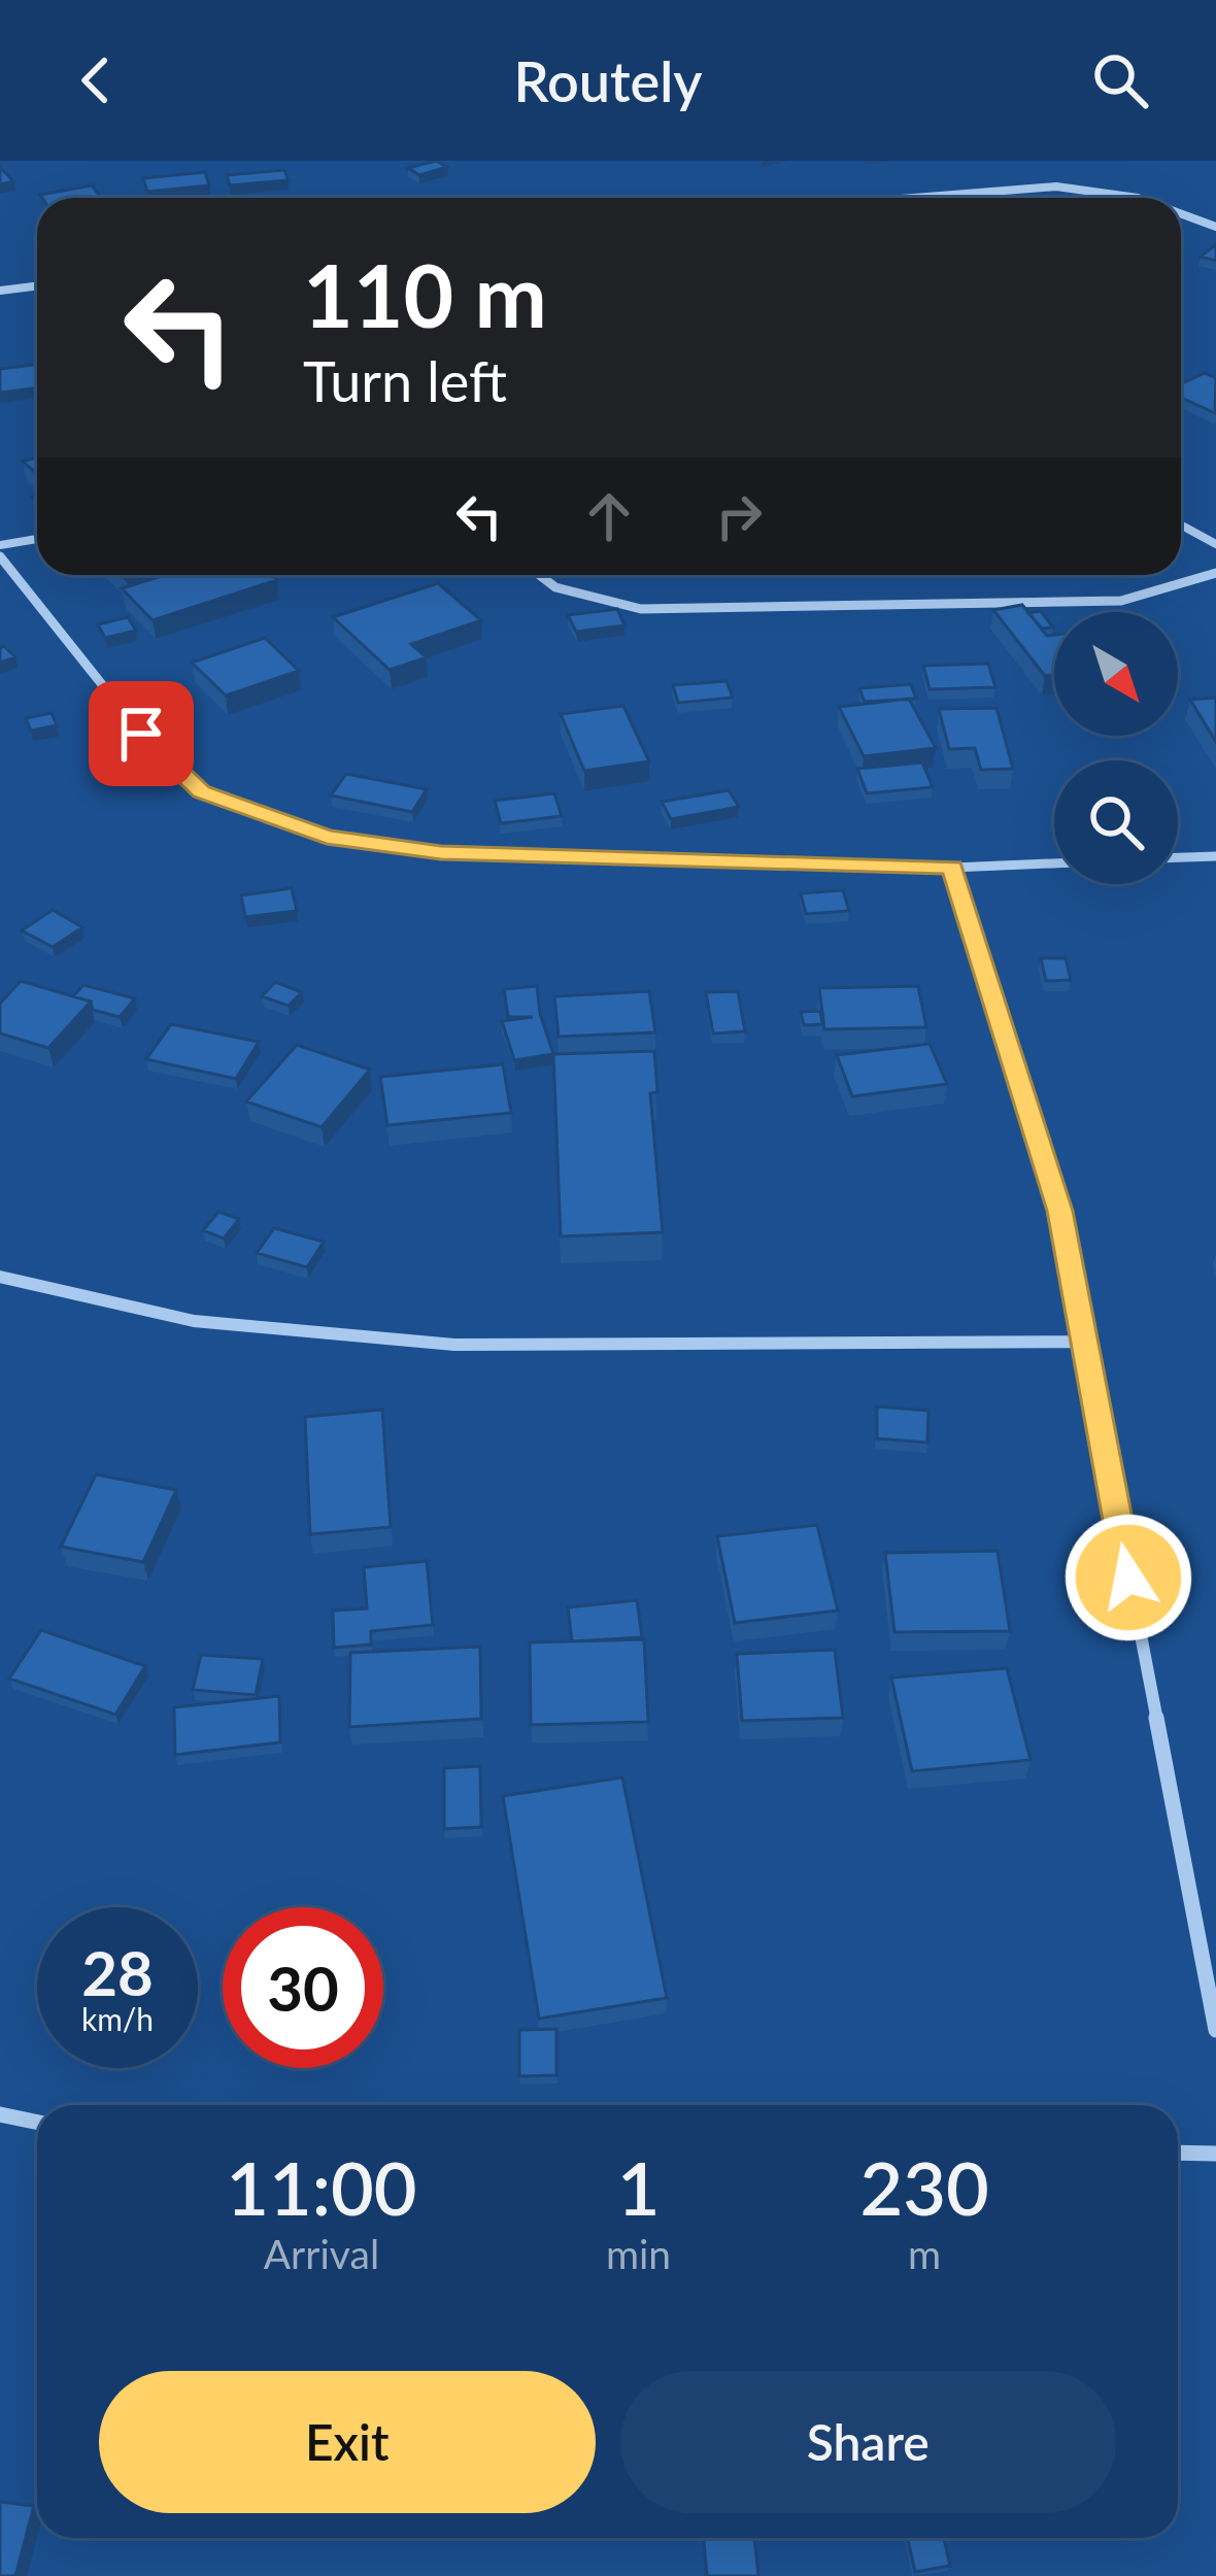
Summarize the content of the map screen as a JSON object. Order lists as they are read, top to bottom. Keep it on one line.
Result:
{"north":"bottom right","page":{"header":"Routely","turn":["110 m","Turn left"],"speed":"28 km/h","limit":"30","eta":["11:00","Arrival","1","min","230","m"],"buttons":["Exit","Share"]}}
